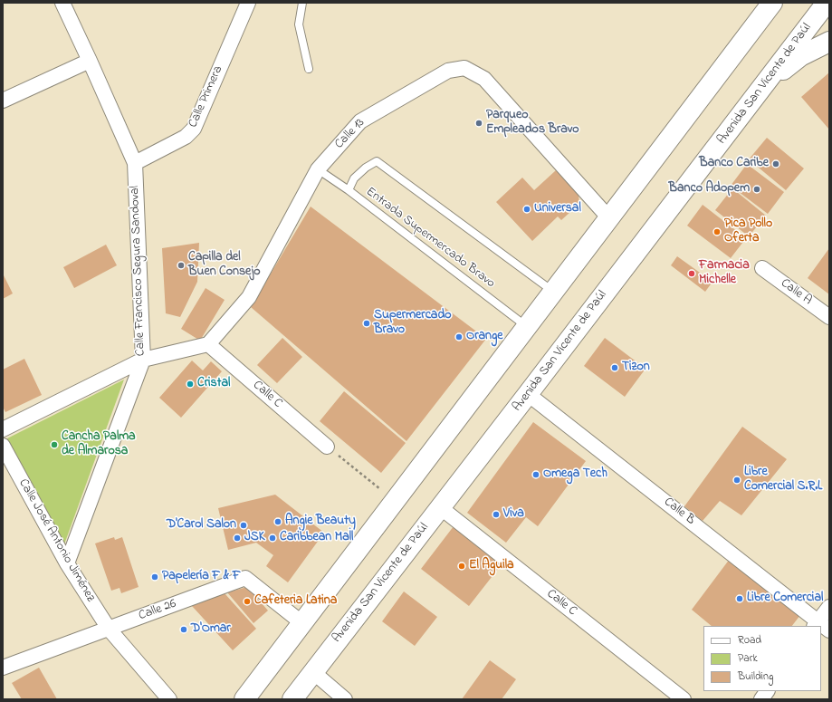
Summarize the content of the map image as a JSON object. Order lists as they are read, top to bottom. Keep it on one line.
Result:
{"streets":{"main road":["Avenida San Vicente de Paúl"],"street":["Calle Primera","Calle 13","Calle Francisco Segura Sandoval","Calle A","Calle C","Calle B","Calle José Antonio Jiménez","Calle 26"],"lane":["Entrada Supermercado Bravo"]},"crossings":[["Avenida San Vicente de Paúl","Calle C"],["Avenida San Vicente de Paúl","Calle B"],["Calle Primera","Calle Francisco Segura Sandoval"],["Calle 13","Entrada Supermercado Bravo"],["Calle 13","Calle C"],["Calle Francisco Segura Sandoval","Calle José Antonio Jiménez"],["Calle José Antonio Jiménez","Calle 26"]],"places":["Parqueo Empleados Bravo","Banco Caribe","Banco Adopem","Universal","Pica Pollo Oferta","Capilla del Buen Consejo","Farmacia Michelle","Supermercado Bravo","Orange","Tizon","Cristal","Cancha Palma de Almarosa","Omega Tech","Libre Comercial S.R.L","Viva","Angie Beauty","D'Carol Salon","JSK","Caribbean Mall","El Aguila","Papelería F & F","Libre Comercial","Cafeteria Latina","D'Omar"],"legend":["Road","Park","Building"]}
